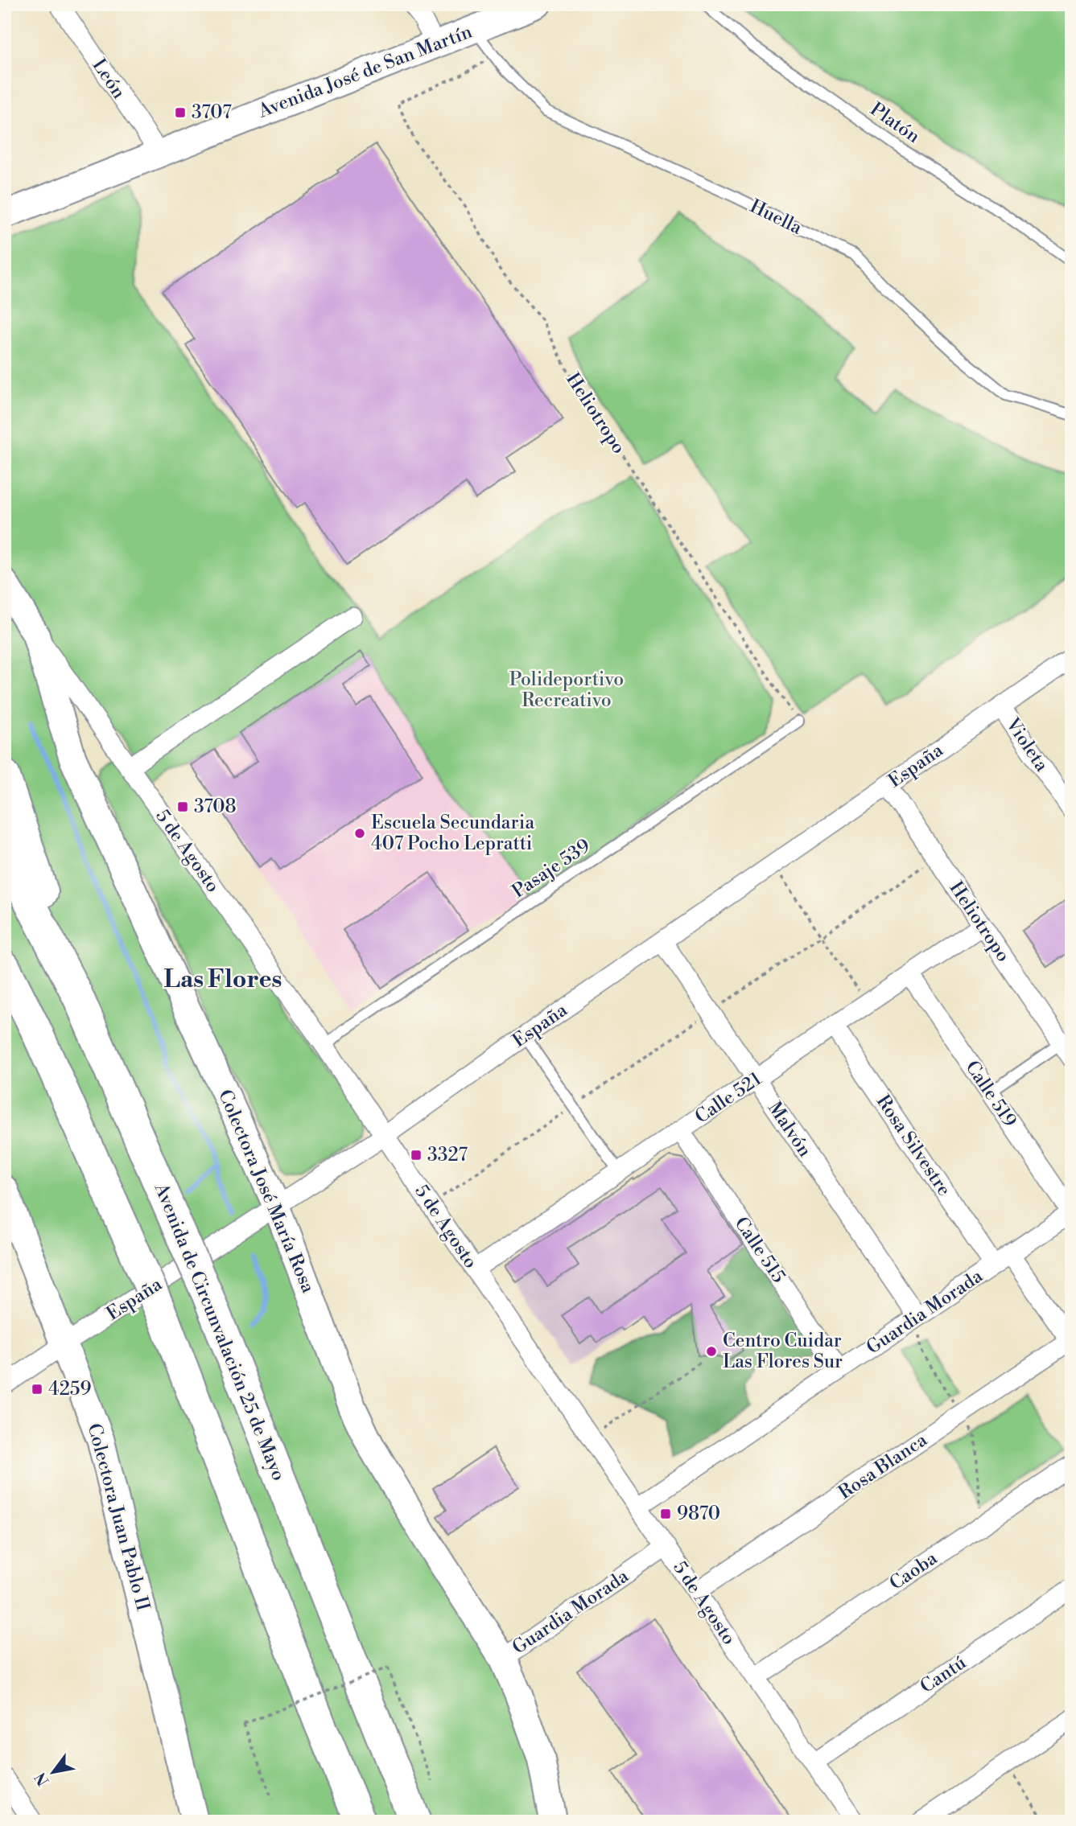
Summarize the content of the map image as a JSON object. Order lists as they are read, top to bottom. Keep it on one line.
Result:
{"streets":{"highway":["Avenida de Circunvalación 25 de Mayo"],"main road":["Avenida José de San Martín","Colectora José María Rosa","Colectora Juan Pablo II"],"street":["León","Heliotropo","Violeta","España","5 de Agosto","Calle 519","Calle 521","Malvón","Rosa Silvestre","Calle 515","Guardia Morada","Rosa Blanca","Caoba","Cantú"],"lane":["Platón","Huella","Pasaje 539"]},"crossings":[["Avenida José de San Martín","León"],["Avenida José de San Martín","Huella"],["Huella","Heliotropo"],["Heliotropo","España"],["Heliotropo","Pasaje 539"],["Heliotropo","Calle 521"],["Violeta","España"],["España","5 de Agosto"],["España","Malvón"],["España","Colectora José María Rosa"],["España","Colectora Juan Pablo II"],["5 de Agosto","Pasaje 539"],["5 de Agosto","Calle 521"],["5 de Agosto","Colectora José María Rosa"],["5 de Agosto","Guardia Morada"],["5 de Agosto","Rosa Blanca"],["5 de Agosto","Caoba"],["5 de Agosto","Cantú"],["Calle 519","Calle 521"],["Calle 519","Guardia Morada"],["Calle 521","Malvón"],["Calle 521","Rosa Silvestre"],["Calle 521","Calle 515"],["Malvón","Guardia Morada"],["Rosa Silvestre","Guardia Morada"],["Colectora José María Rosa","Guardia Morada"],["Calle 515","Guardia Morada"]],"districts":["Las Flores"],"parks":["Polideportivo Recreativo"],"places":{"transit":["3707","3708","3327","4259","9870"],"other":["Escuela Secundaria 407 Pocho Lepratti","Centro Cuidar Las Flores Sur"]},"north":"bottom left"}
